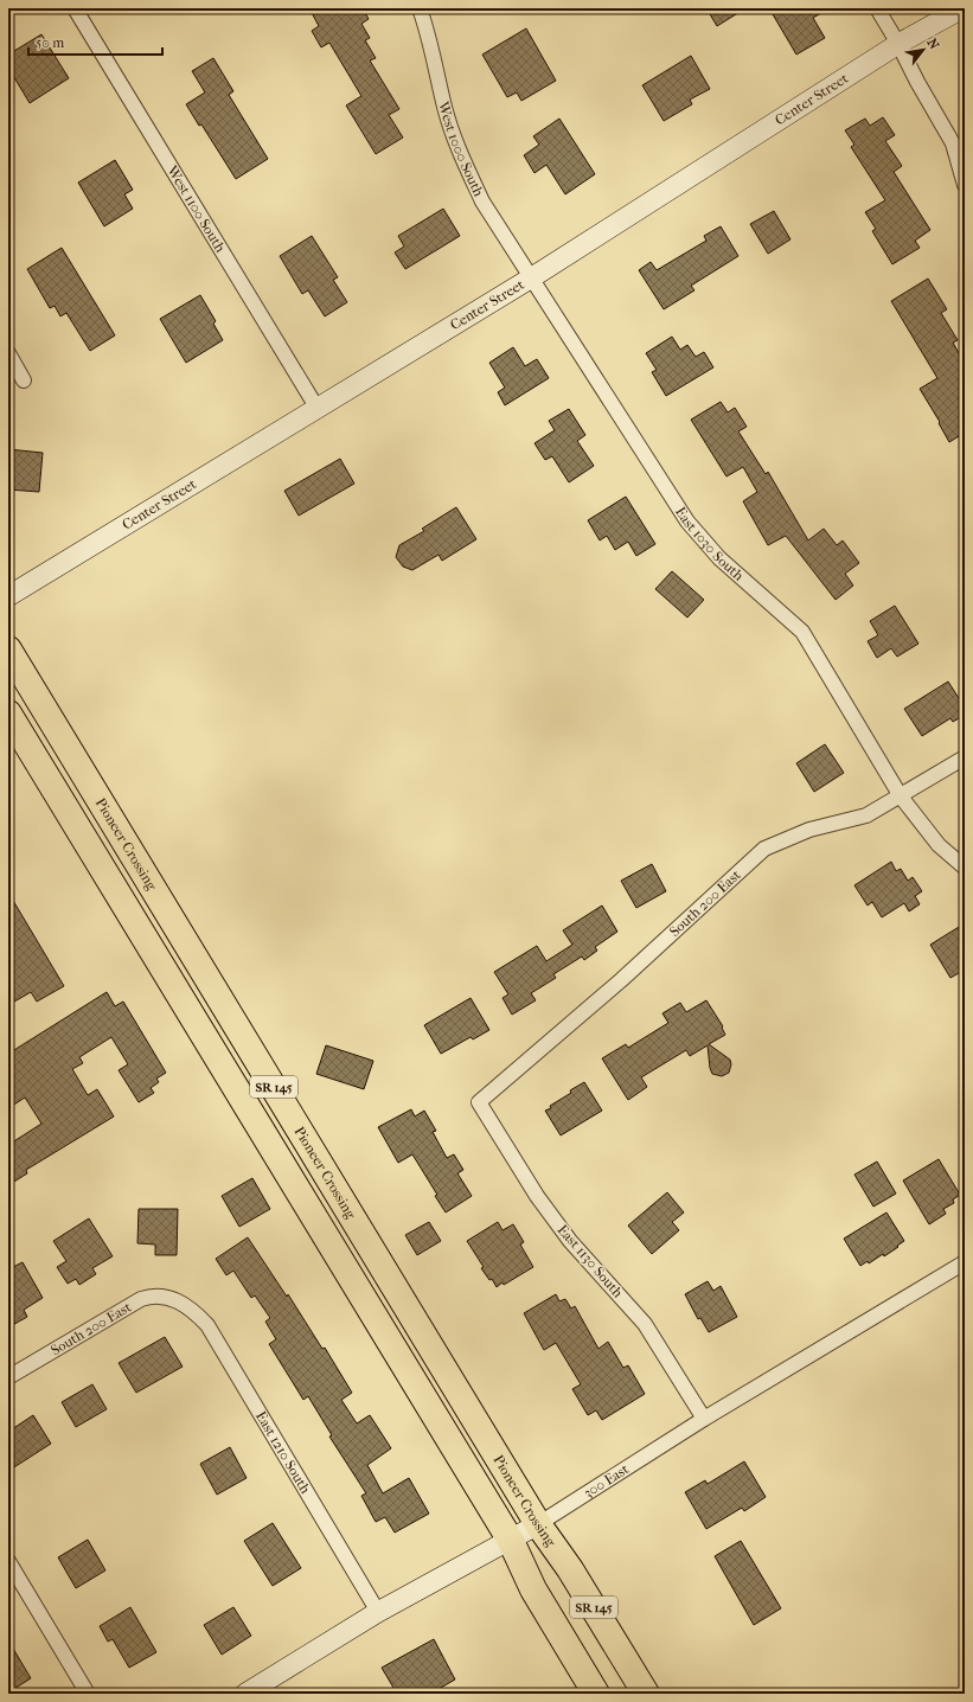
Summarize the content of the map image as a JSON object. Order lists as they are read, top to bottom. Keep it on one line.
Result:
{"streets":{"highway":["Pioneer Crossing","SR 145"],"street":["Center Street","West 1000 South","West 1100 South","East 1030 South","South 200 East","East 1130 South","East 1210 South","300 East"]},"crossings":[["Center Street","West 1000 South"],["Center Street","West 1100 South"],["Center Street","East 1030 South"],["West 1000 South","East 1030 South"],["East 1030 South","South 200 East"],["Pioneer Crossing","300 East"],["South 200 East","East 1130 South"],["South 200 East","East 1210 South"],["SR 145","300 East"],["East 1130 South","300 East"],["East 1210 South","300 East"]],"scale_bar":"50 m","north":"top right"}
